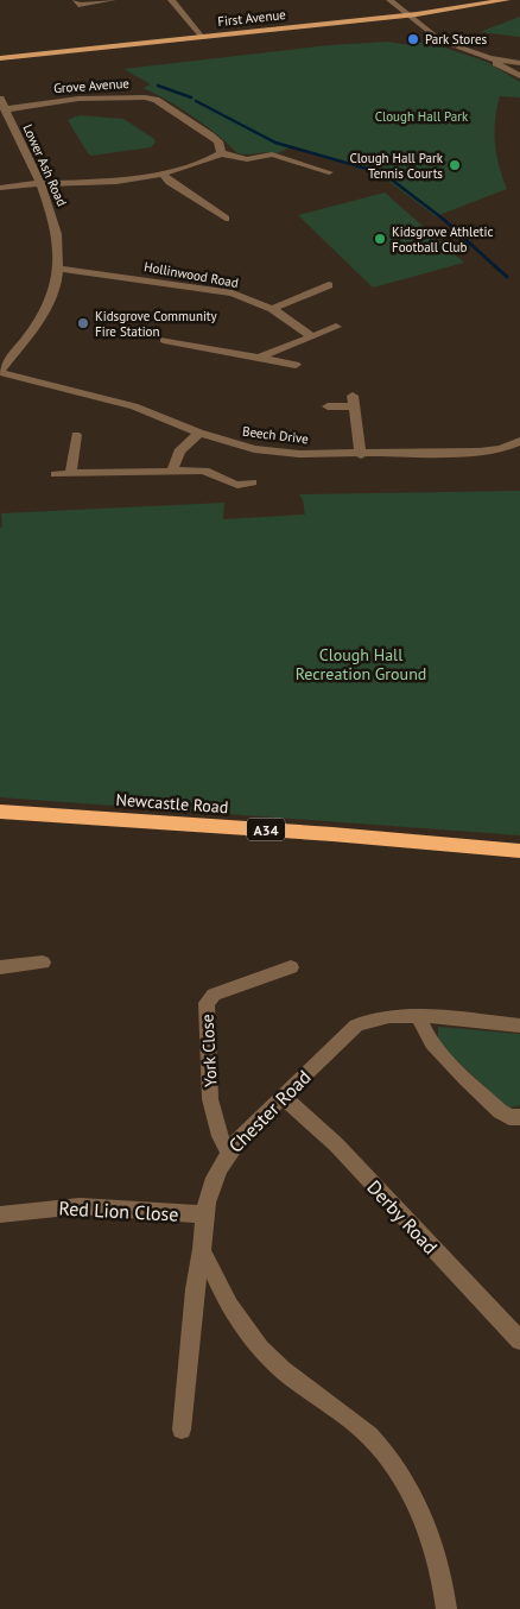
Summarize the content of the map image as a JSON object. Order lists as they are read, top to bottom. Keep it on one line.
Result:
{"streets":{"highway":["Newcastle Road","A34"],"main road":["First Avenue"],"street":["Grove Avenue","Lower Ash Road","Hollinwood Road","Beech Drive","York Close","Chester Road","Red Lion Close","Derby Road"]},"crossings":[["Grove Avenue","Lower Ash Road"],["Lower Ash Road","Hollinwood Road"],["Lower Ash Road","Beech Drive"],["York Close","Chester Road"],["Chester Road","Red Lion Close"],["Chester Road","Derby Road"]],"parks":["Clough Hall Park","Clough Hall Recreation Ground"],"places":["Park Stores","Clough Hall Park Tennis Courts","Kidsgrove Athletic Football Club","Kidsgrove Community Fire Station"]}
